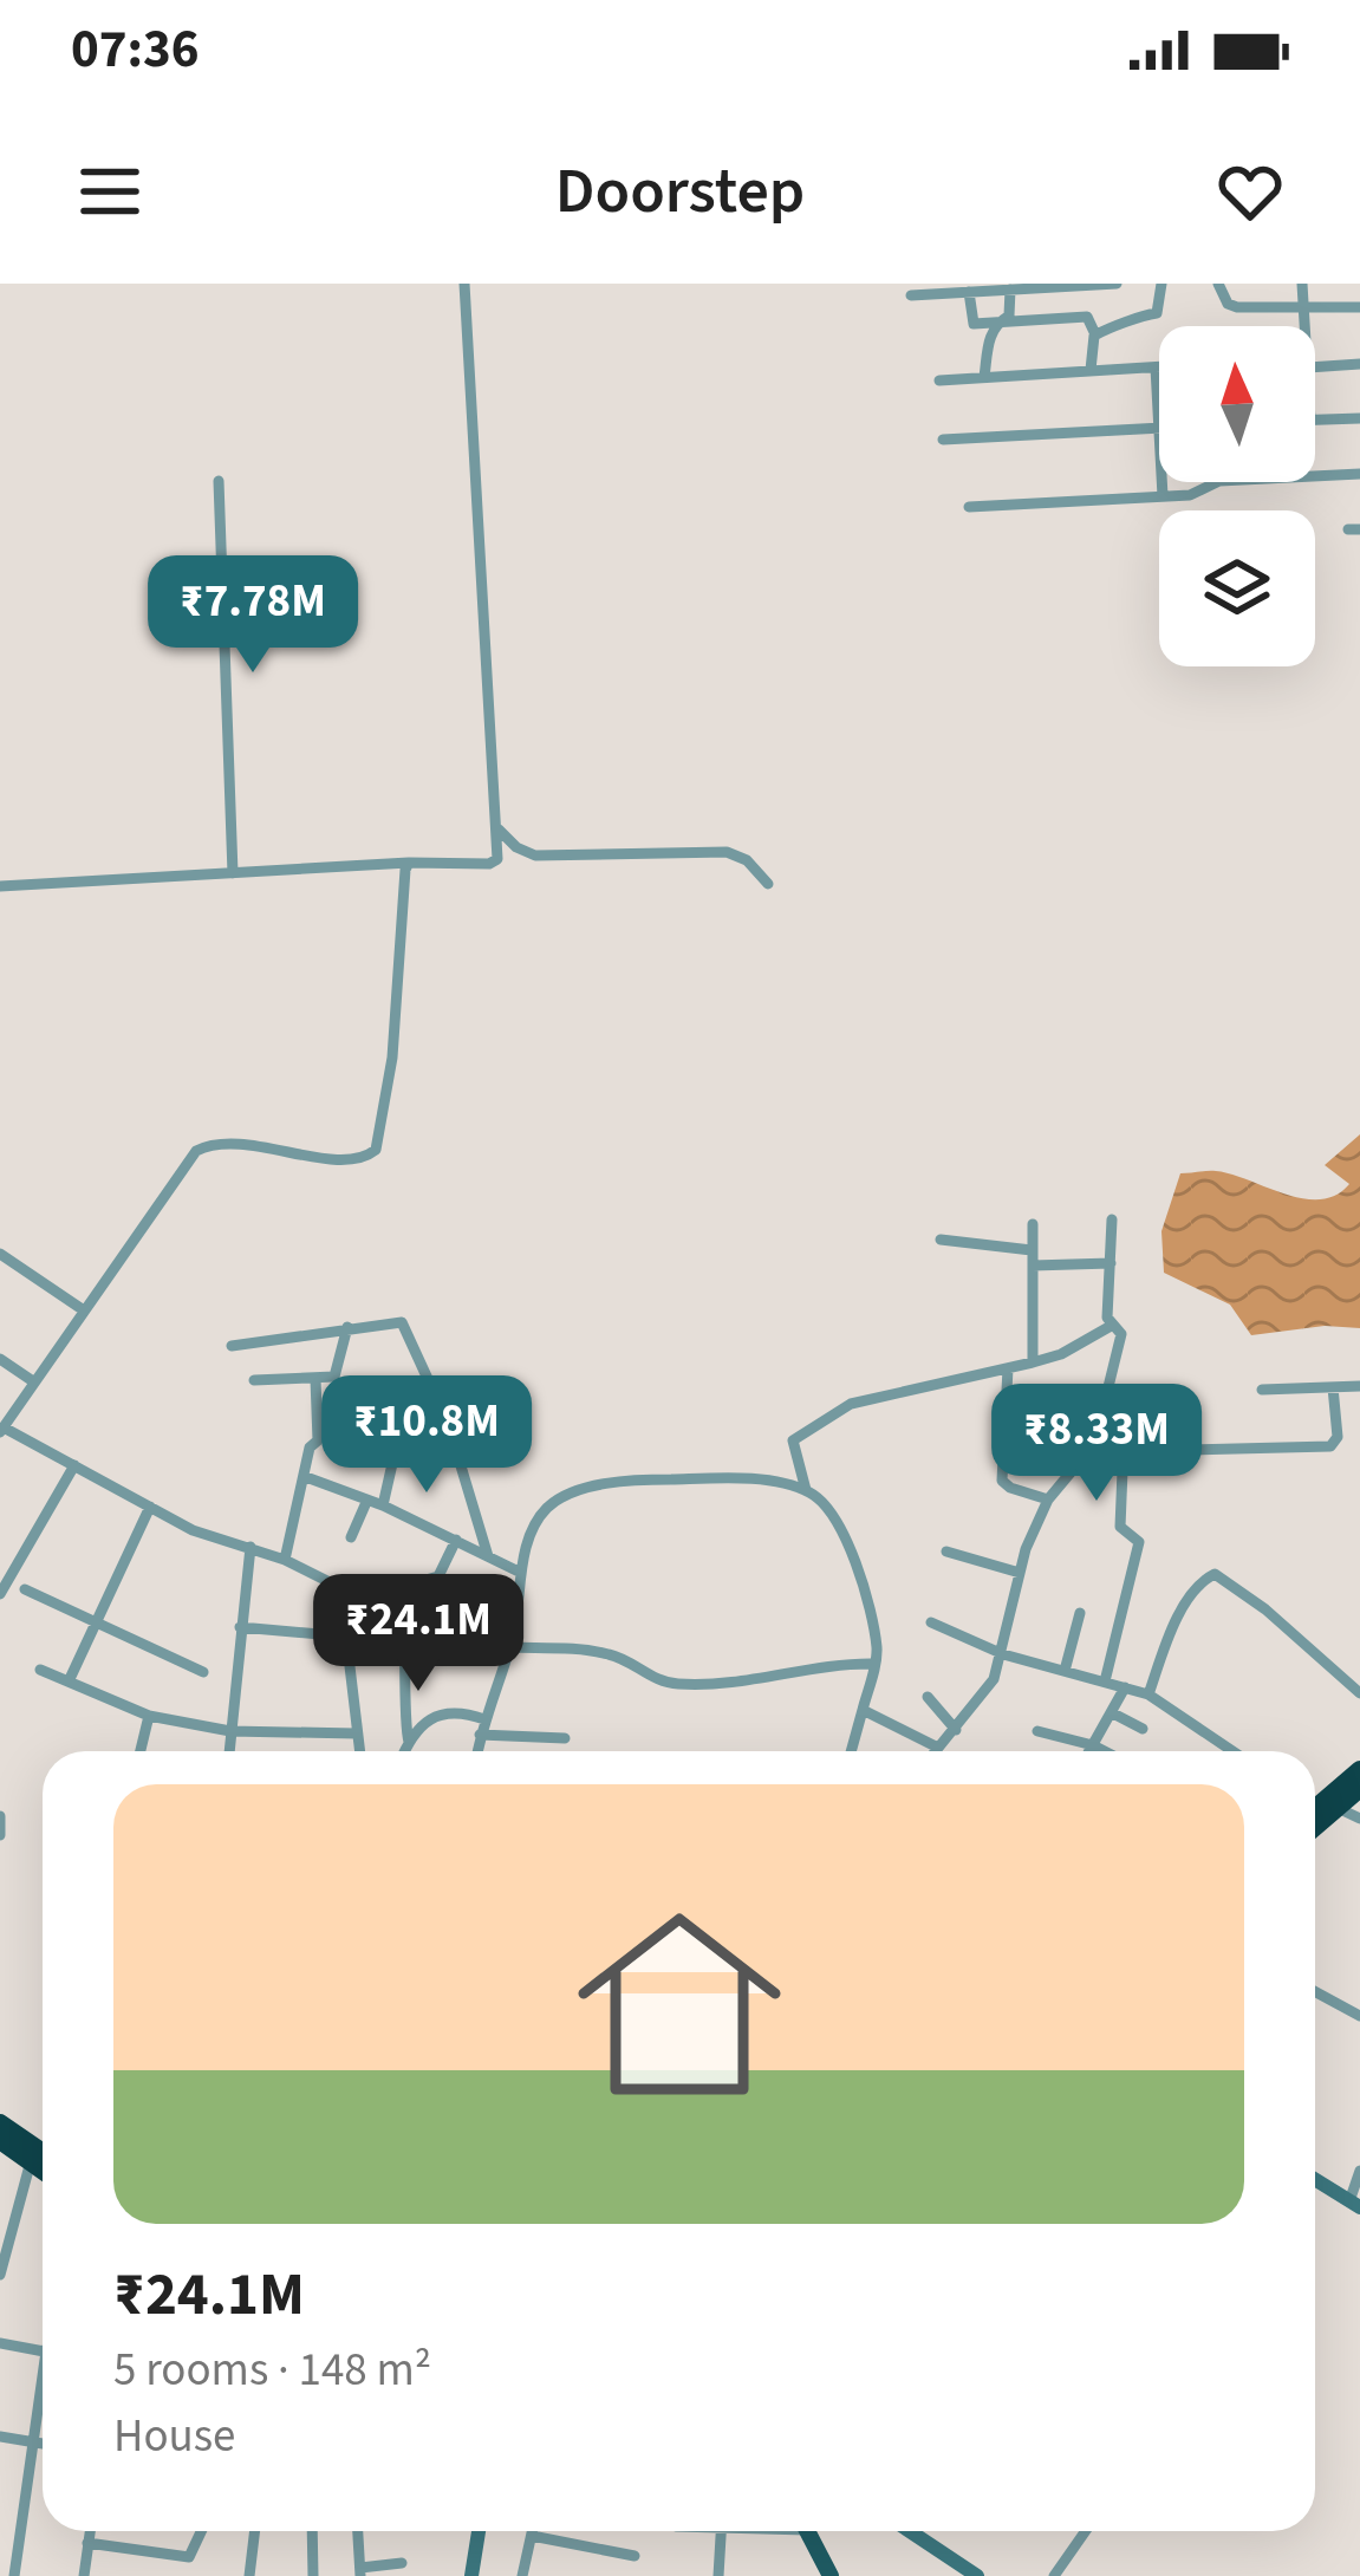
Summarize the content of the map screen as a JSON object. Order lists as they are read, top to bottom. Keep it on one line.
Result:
{"north":"top","page":{"status":"07:36","header":"Doorstep","price":["₹7.78M","₹10.8M","₹8.33M","₹24.1M"],"list":[{"name":"₹24.1M","note":"5 rooms · 148 m² · House"}]}}
